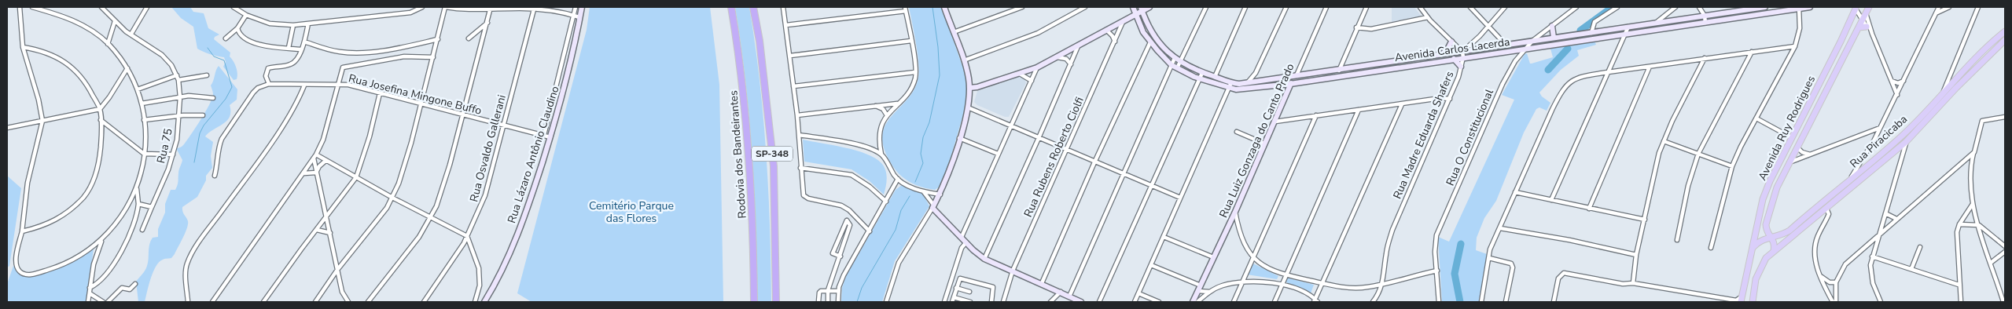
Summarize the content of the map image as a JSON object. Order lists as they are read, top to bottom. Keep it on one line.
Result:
{"streets":{"highway":["SP-348","Rodovia dos Bandeirantes"],"main road":["Avenida Carlos Lacerda","Avenida Ruy Rodrigues","Rua Luiz Gonzaga do Canto Prado","Rua Piracicaba","Rua Lázaro Antônio Claudino"],"street":["Rua Josefina Mingone Buffo","Rua Madre Eduarda Shafers","Rua O Constitucional","Rua 75","Rua Osvaldo Gallerani","Rua Rubens Roberto Ciolfi"]},"crossings":[["Avenida Carlos Lacerda","Rua Madre Eduarda Shafers"],["Avenida Carlos Lacerda","Rua O Constitucional"],["Avenida Carlos Lacerda","Rua Luiz Gonzaga do Canto Prado"],["Rua Josefina Mingone Buffo","Rua Osvaldo Gallerani"],["Rua Josefina Mingone Buffo","Rua Lázaro Antônio Claudino"],["Avenida Ruy Rodrigues","Rua Piracicaba"]],"parks":["Cemitério Parque das Flores"]}
